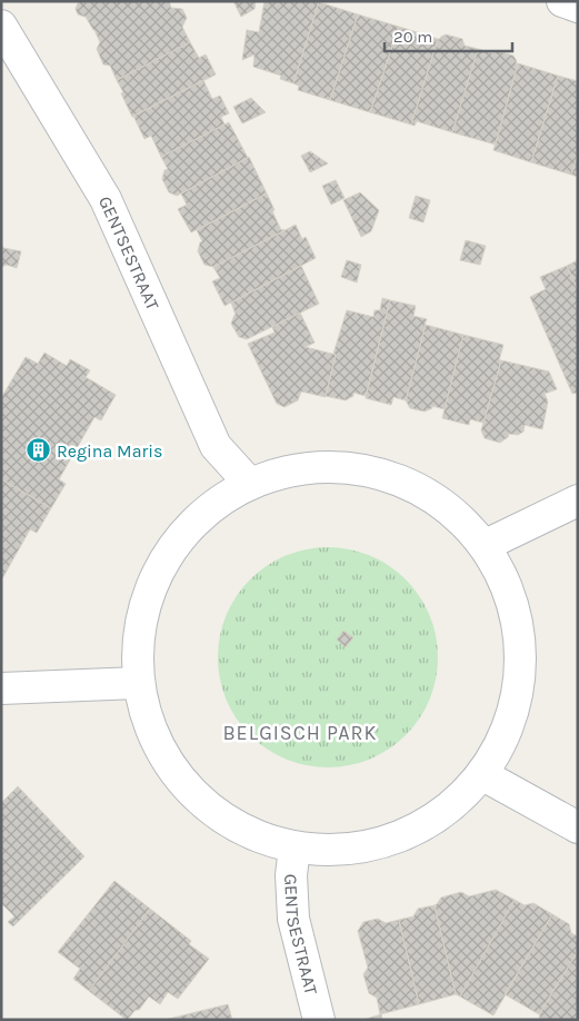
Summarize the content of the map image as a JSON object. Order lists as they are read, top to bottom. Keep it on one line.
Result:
{"streets":{"street":["GENTSESTRAAT"]},"districts":["BELGISCH PARK"],"places":{"building":["Regina Maris"]},"scale_bar":"20 m"}
